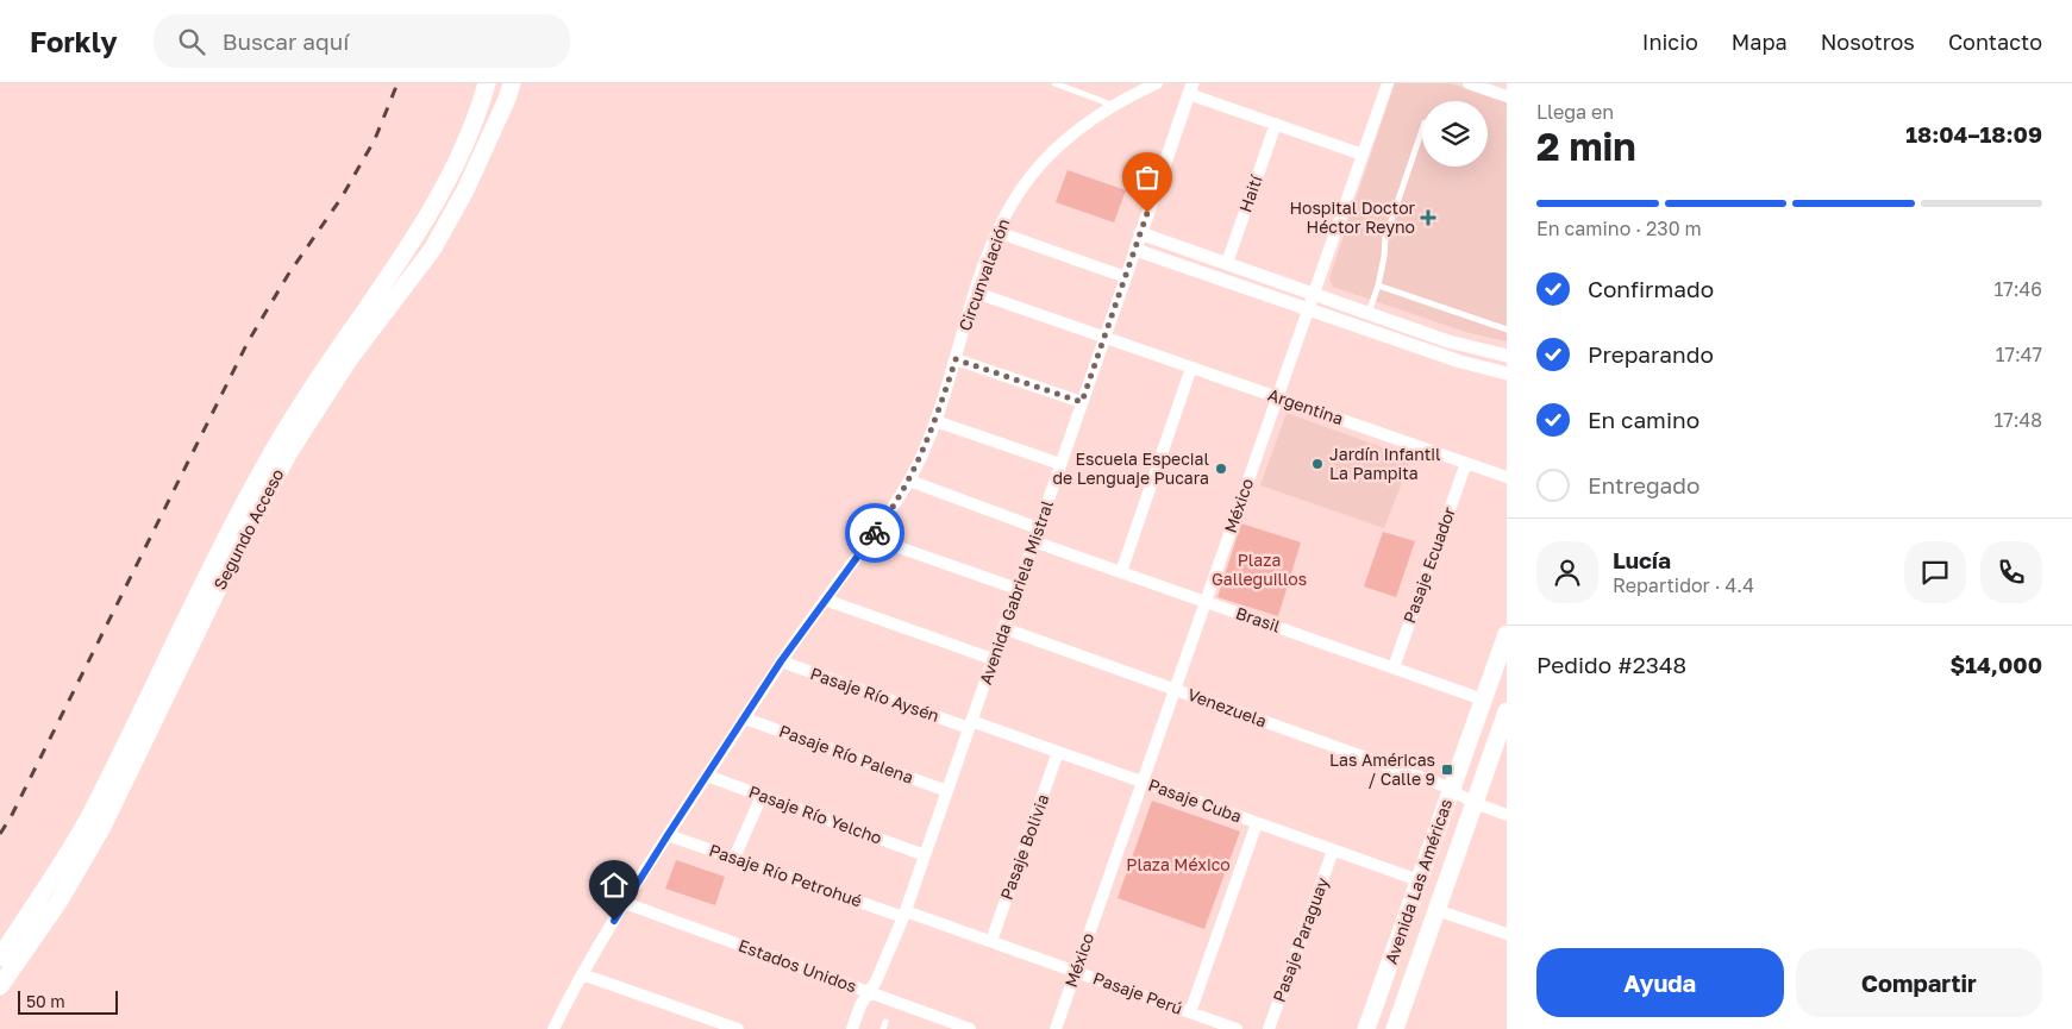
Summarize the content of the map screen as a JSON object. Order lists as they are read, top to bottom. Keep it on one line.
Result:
{"streets":{"main road":["Segundo Acceso","Avenida Las Américas"],"street":["Haití","Circunvalación","Argentina","México","Pasaje Ecuador","Avenida Gabriela Mistral","Brasil","Pasaje Río Aysén","Venezuela","Pasaje Río Palena","Pasaje Cuba","Pasaje Río Yelcho","Pasaje Bolivia","Pasaje Río Petrohué","Pasaje Paraguay","Estados Unidos","Pasaje Perú"]},"crossings":[["Circunvalación","Argentina"],["Circunvalación","Pasaje Río Aysén"],["Circunvalación","Pasaje Río Palena"],["Circunvalación","Pasaje Río Yelcho"],["Circunvalación","Pasaje Río Petrohué"],["Circunvalación","Estados Unidos"],["Argentina","México"],["Argentina","Pasaje Ecuador"],["Argentina","Avenida Gabriela Mistral"],["México","Brasil"],["México","Venezuela"],["México","Pasaje Cuba"],["México","Pasaje Perú"],["Pasaje Ecuador","Brasil"],["Avenida Gabriela Mistral","Brasil"],["Avenida Gabriela Mistral","Pasaje Río Aysén"],["Avenida Gabriela Mistral","Venezuela"],["Avenida Gabriela Mistral","Pasaje Río Palena"],["Avenida Gabriela Mistral","Pasaje Cuba"],["Avenida Gabriela Mistral","Pasaje Río Yelcho"],["Avenida Gabriela Mistral","Pasaje Río Petrohué"],["Avenida Gabriela Mistral","Estados Unidos"],["Avenida Gabriela Mistral","Pasaje Perú"],["Brasil","Avenida Las Américas"],["Pasaje Río Aysén","Pasaje Cuba"],["Venezuela","Avenida Las Américas"],["Pasaje Cuba","Pasaje Bolivia"],["Pasaje Cuba","Avenida Las Américas"],["Pasaje Cuba","Pasaje Paraguay"],["Pasaje Bolivia","Pasaje Perú"],["Pasaje Río Petrohué","Pasaje Perú"]],"parks":["Plaza Galleguillos","Plaza México"],"places":{"health":["Hospital Doctor Héctor Reyno"],"other":["Jardín Infantil La Pampita","Escuela Especial de Lenguaje Pucara"],"transit":["Las Américas / Calle 9"]},"scale_bar":"50 m","page":{"header":"Forkly","search":"Buscar aquí","nav":["Inicio","Mapa","Nosotros","Contacto"],"heading":["2 min","Llega en","18:04–18:09"],"panel":["Lucía","Repartidor · 4.4","Pedido #2348","$14,000"],"bar":"En camino · 230 m","list":[["Confirmado","17:46"],["Preparando","17:47"],["En camino","17:48"],"Entregado"],"buttons":["Ayuda","Compartir"],"scale":"50 m"}}
